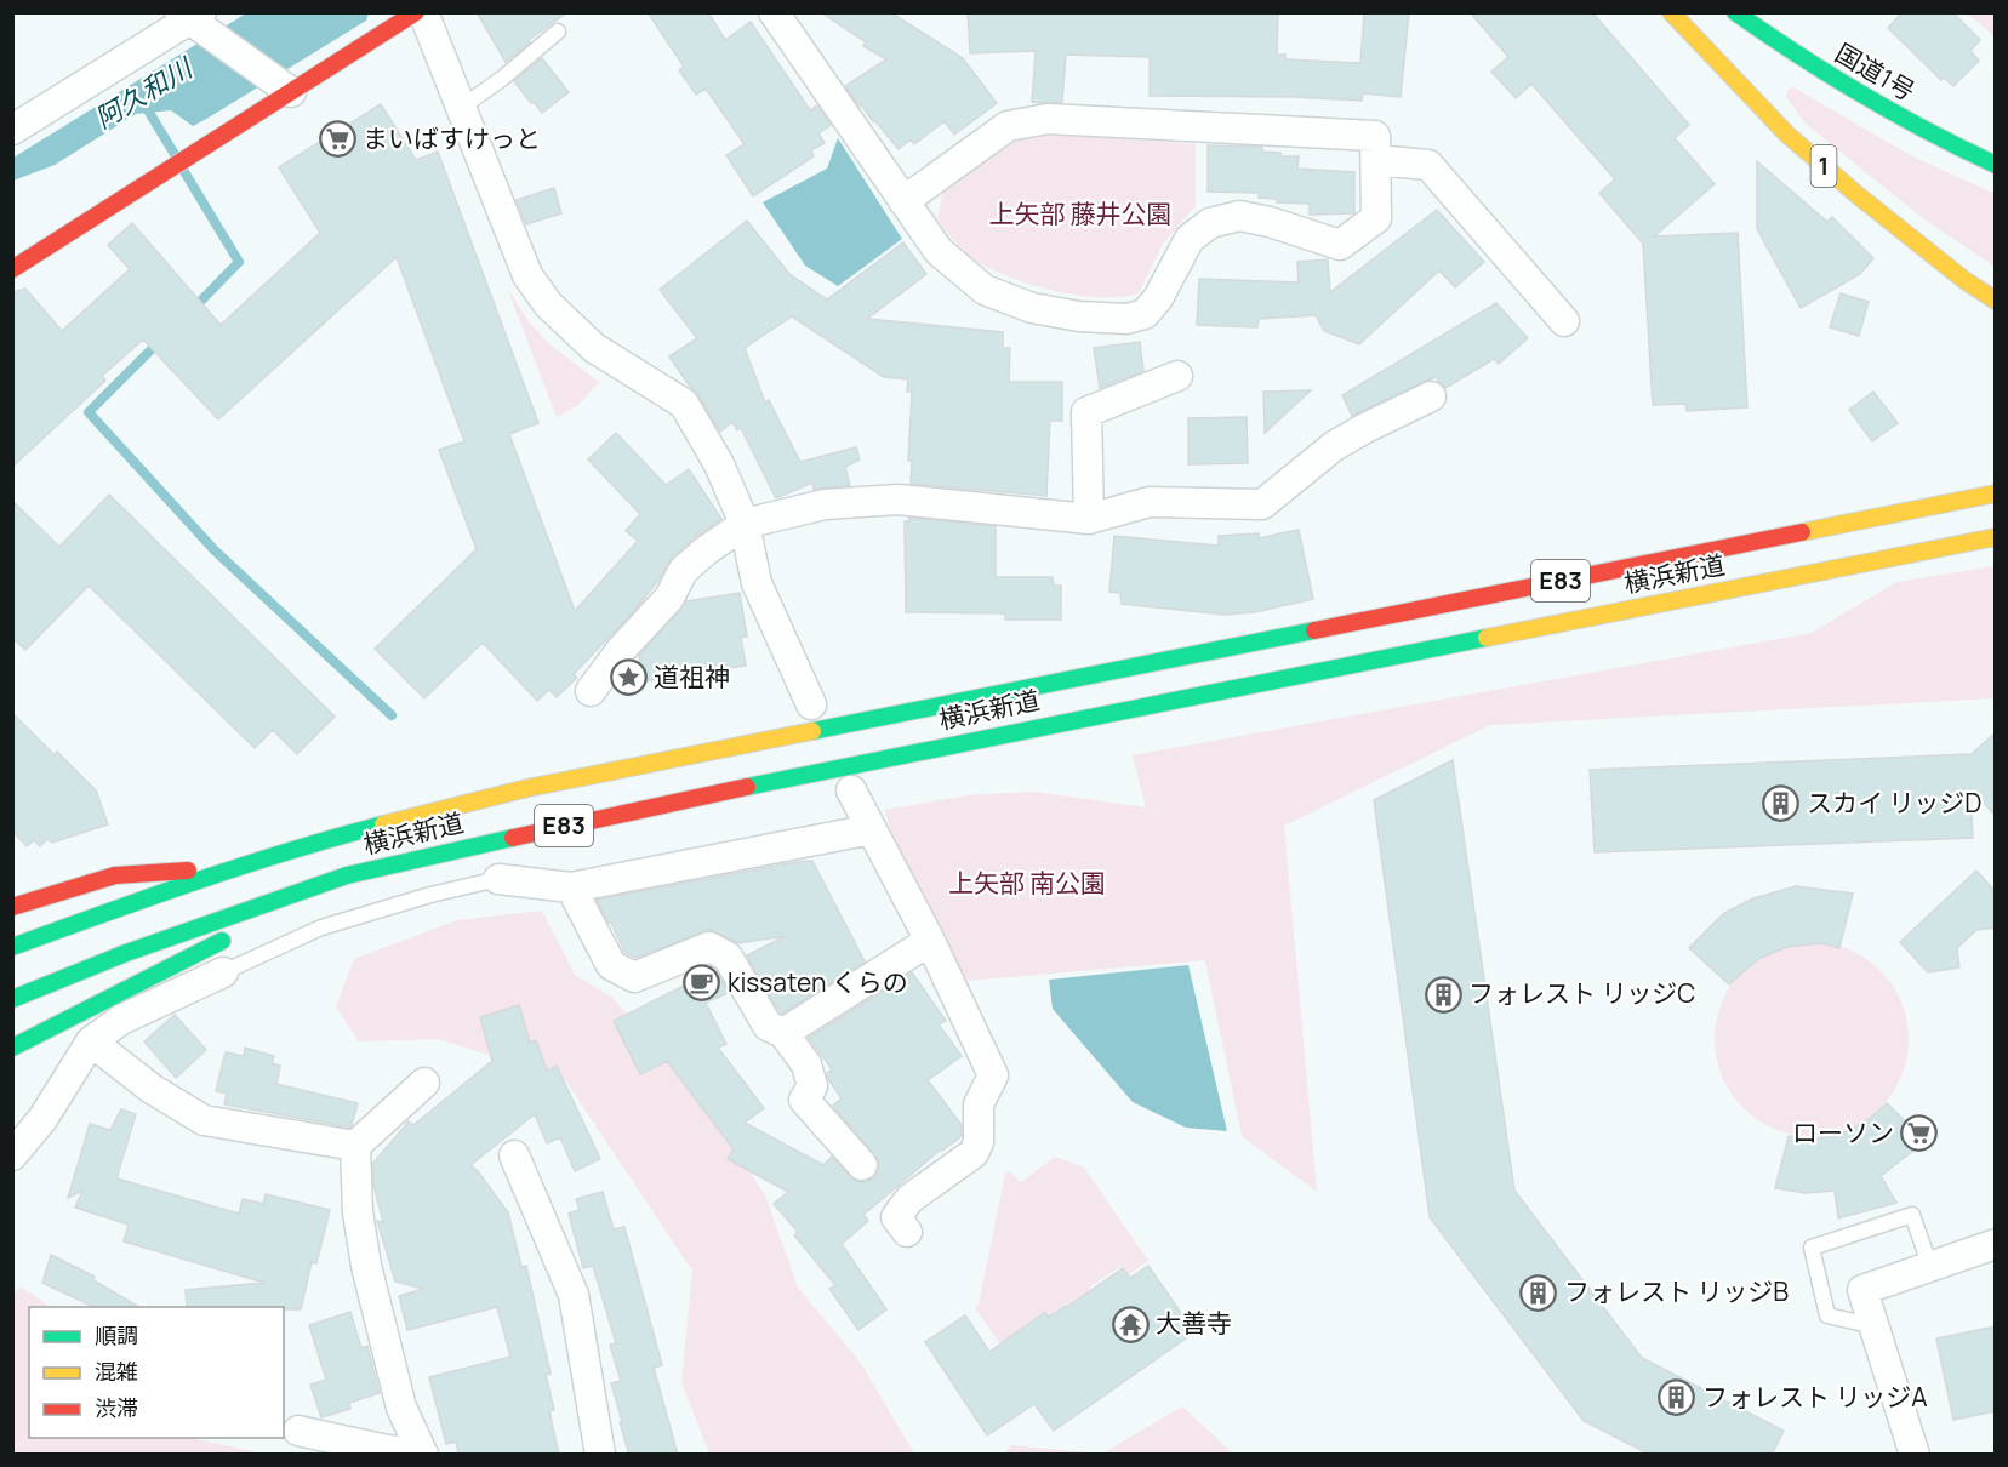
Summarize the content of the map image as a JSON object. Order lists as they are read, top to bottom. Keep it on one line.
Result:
{"streets":{"main road":["国道1号","1","横浜新道","E83"]},"water":["阿久和川"],"parks":["上矢部 藤井公園","上矢部 南公園"],"places":{"supermarket":["まいばすけっと","ローソン"],"place":["道祖神"],"building":["スカイ リッジD","フォレスト リッジC","フォレスト リッジB","フォレスト リッジA"],"cafe":["kissaten くらの"],"temple":["大善寺"]},"legend":["順調","混雑","渋滞"]}
